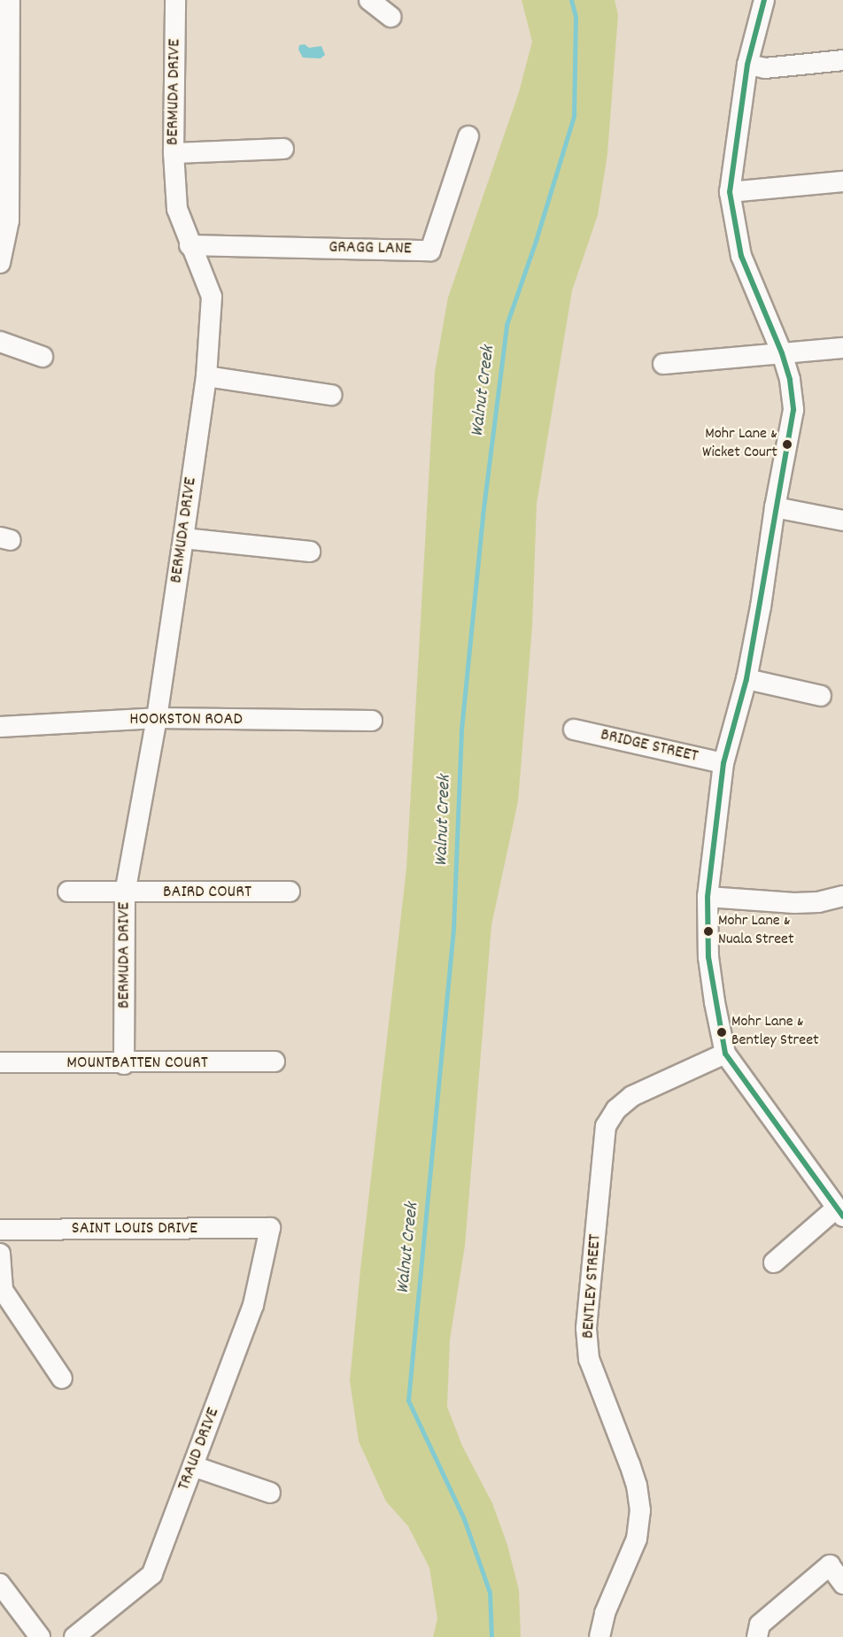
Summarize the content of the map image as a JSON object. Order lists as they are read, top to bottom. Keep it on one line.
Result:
{"streets":{"street":["BERMUDA DRIVE","GRAGG LANE","HOOKSTON ROAD","BRIDGE STREET","BAIRD COURT","MOUNTBATTEN COURT","SAINT LOUIS DRIVE","BENTLEY STREET","TRAUD DRIVE"]},"crossings":[["BERMUDA DRIVE","GRAGG LANE"],["BERMUDA DRIVE","HOOKSTON ROAD"],["BERMUDA DRIVE","BAIRD COURT"],["BERMUDA DRIVE","MOUNTBATTEN COURT"],["SAINT LOUIS DRIVE","TRAUD DRIVE"]],"water":["Walnut Creek"],"places":["Mohr Lane & Wicket Court","Mohr Lane & Nuala Street","Mohr Lane & Bentley Street"]}
